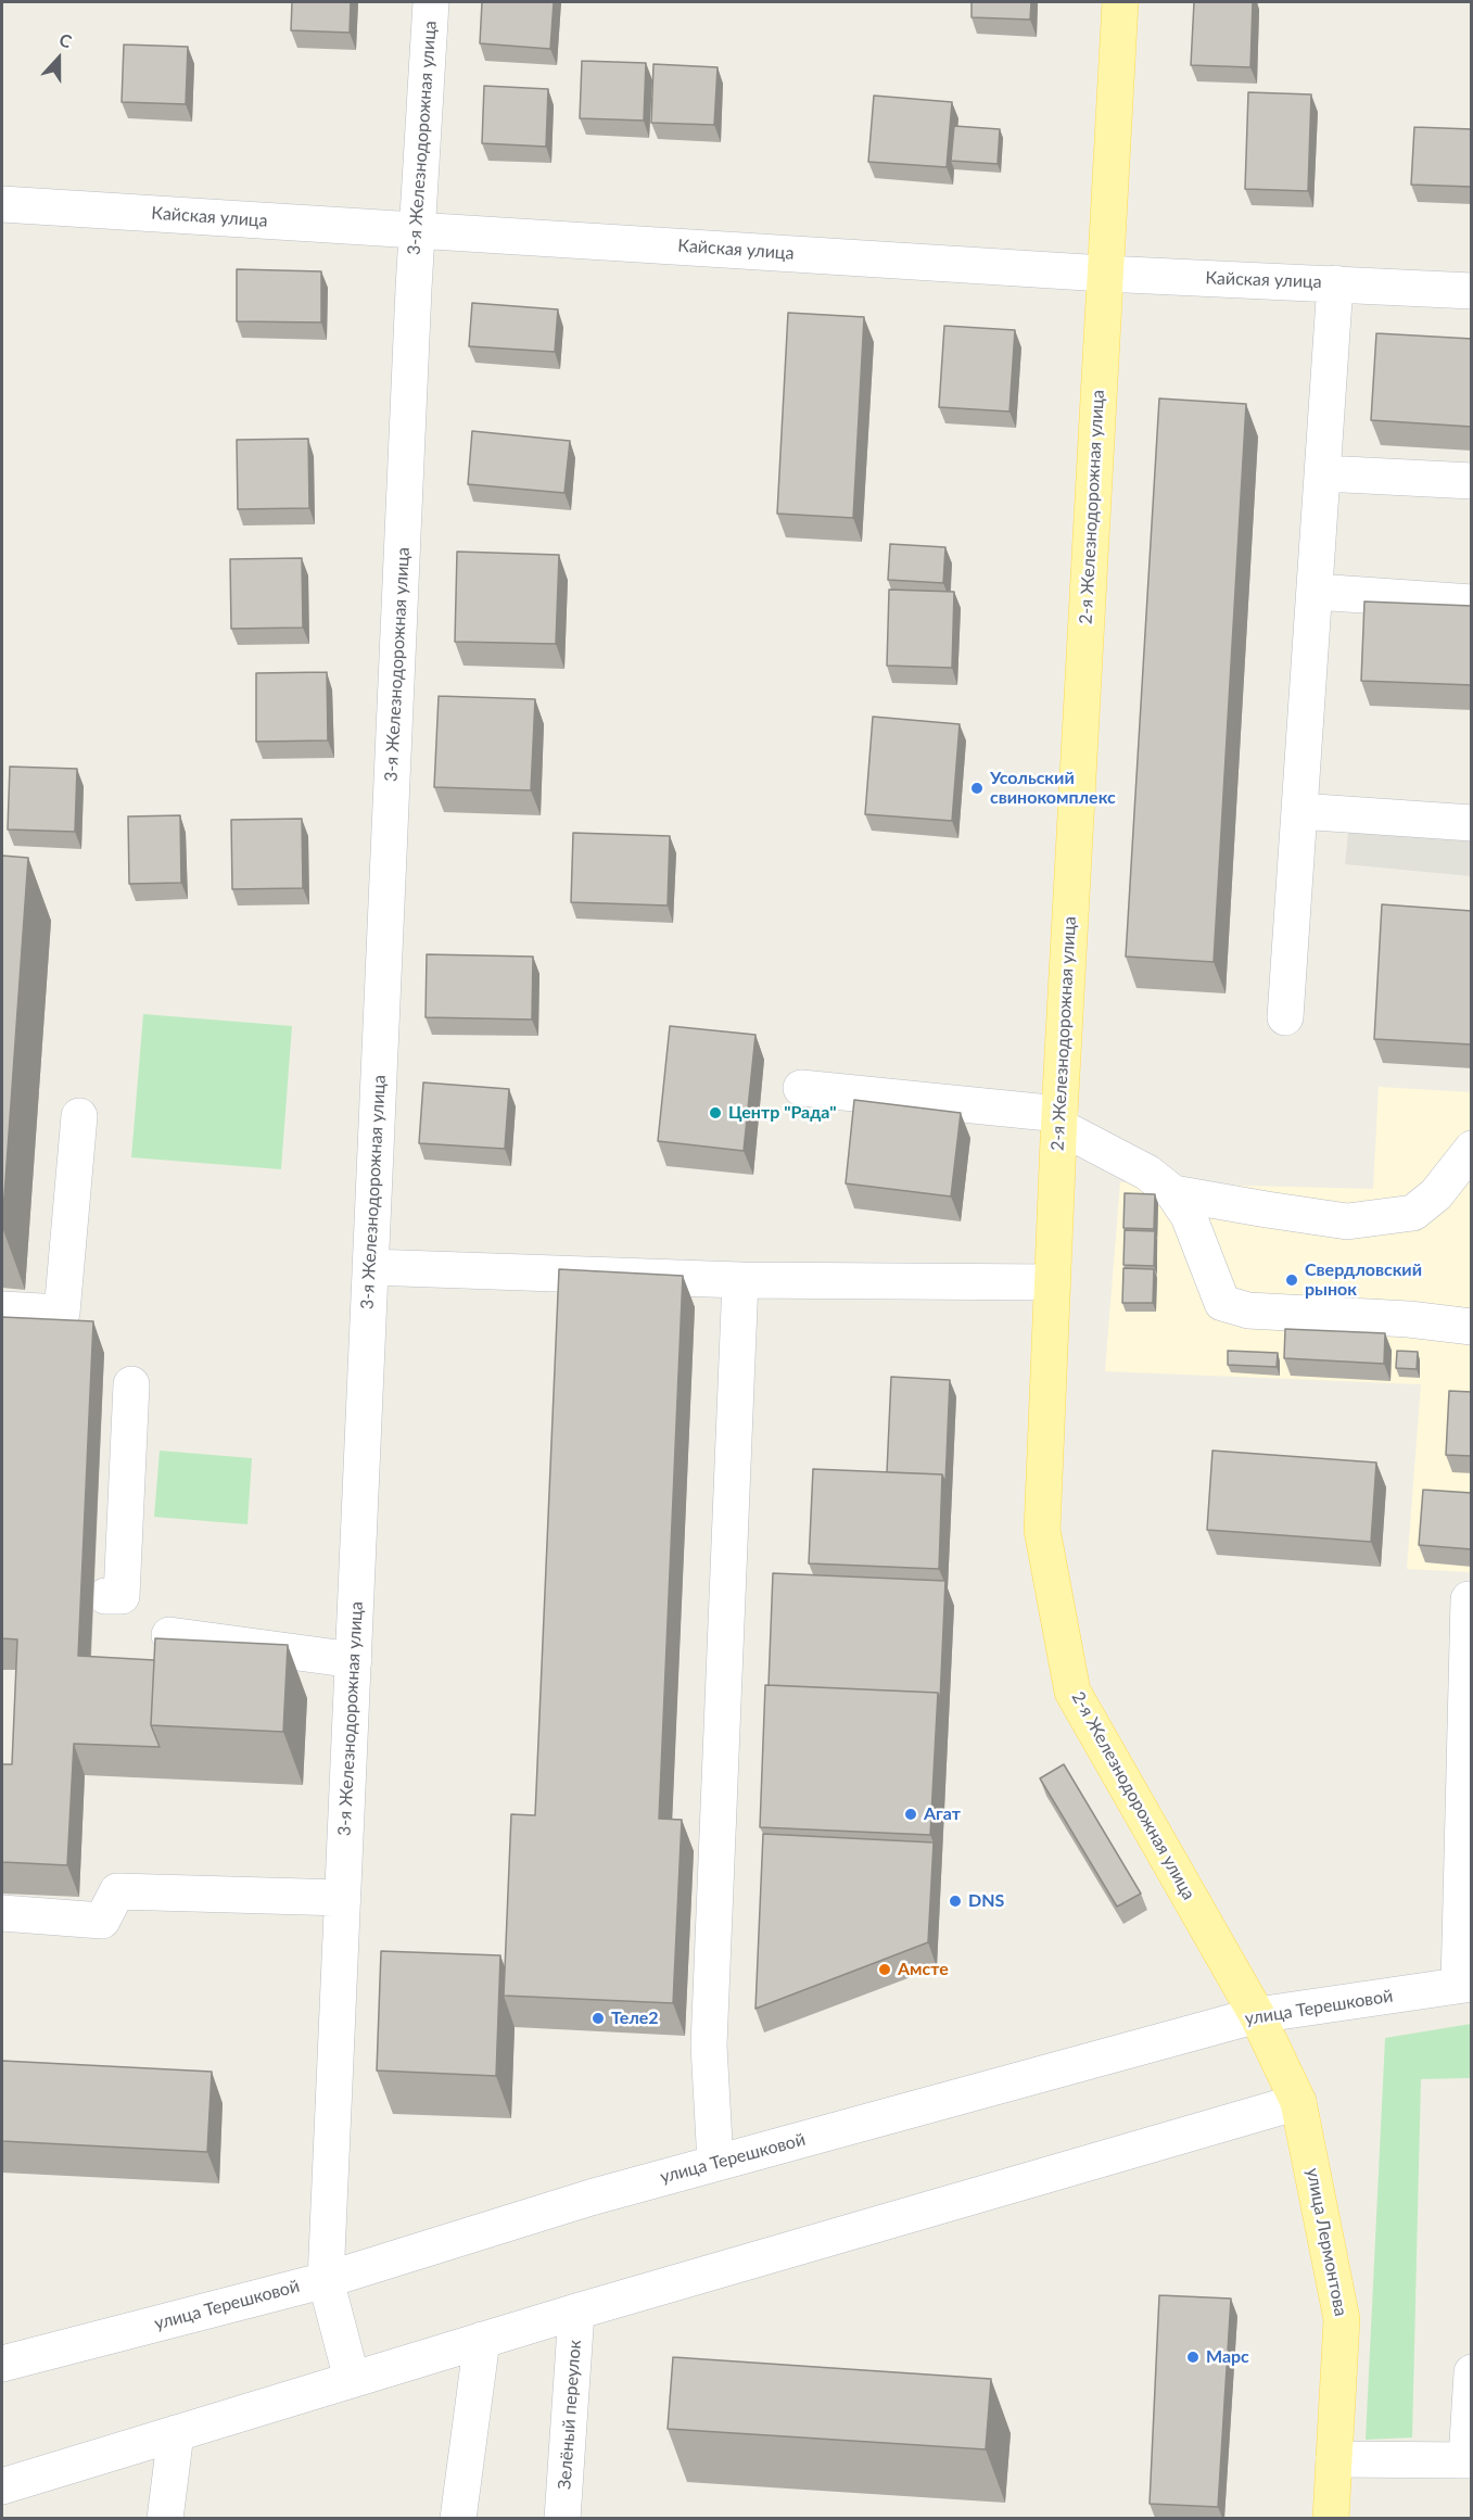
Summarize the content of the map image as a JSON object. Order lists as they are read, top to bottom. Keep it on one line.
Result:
{"streets":{"main road":["2-я Железнодорожная улица","улица Лермонтова"],"street":["3-я Железнодорожная улица","Кайская улица","улица Терешковой","Зелёный переулок"]},"crossings":[["3-я Железнодорожная улица","Кайская улица"],["3-я Железнодорожная улица","улица Терешковой"],["Кайская улица","2-я Железнодорожная улица"],["2-я Железнодорожная улица","улица Терешковой"],["2-я Железнодорожная улица","улица Лермонтова"],["улица Терешковой","улица Лермонтова"]],"places":["Усольский свинокомплекс","Центр \"Рада\"","Свердловский рынок","Агат","DNS","Амсте","Теле2","Марс"],"north":"top"}
